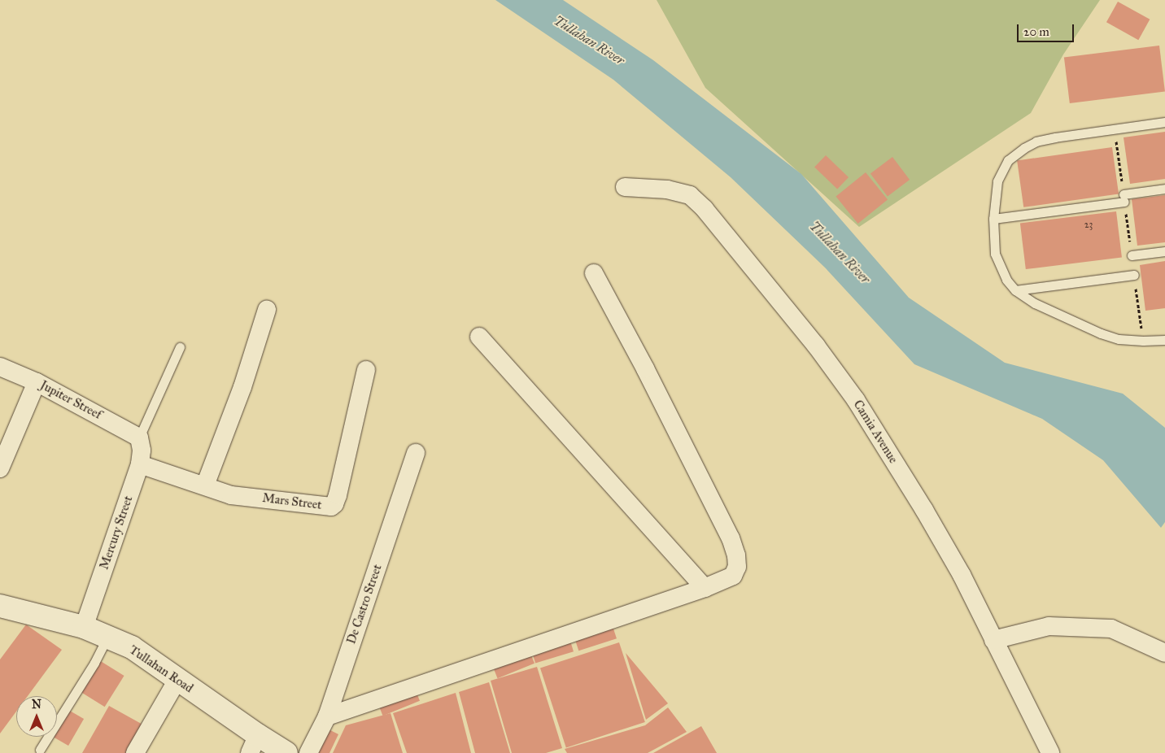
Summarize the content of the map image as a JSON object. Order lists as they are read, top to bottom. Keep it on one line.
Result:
{"streets":{"main road":["Tullahan Road"],"street":["Jupiter Streef","Camia Avenue","Mars Street","Mercury Street","De Castro Street"]},"crossings":[["Jupiter Streef","Mercury Street"],["Mars Street","Mercury Street"],["Mercury Street","Tullahan Road"]],"water":["Tullahan River"],"house_numbers":["23"],"scale_bar":"20 m","north":"top"}
